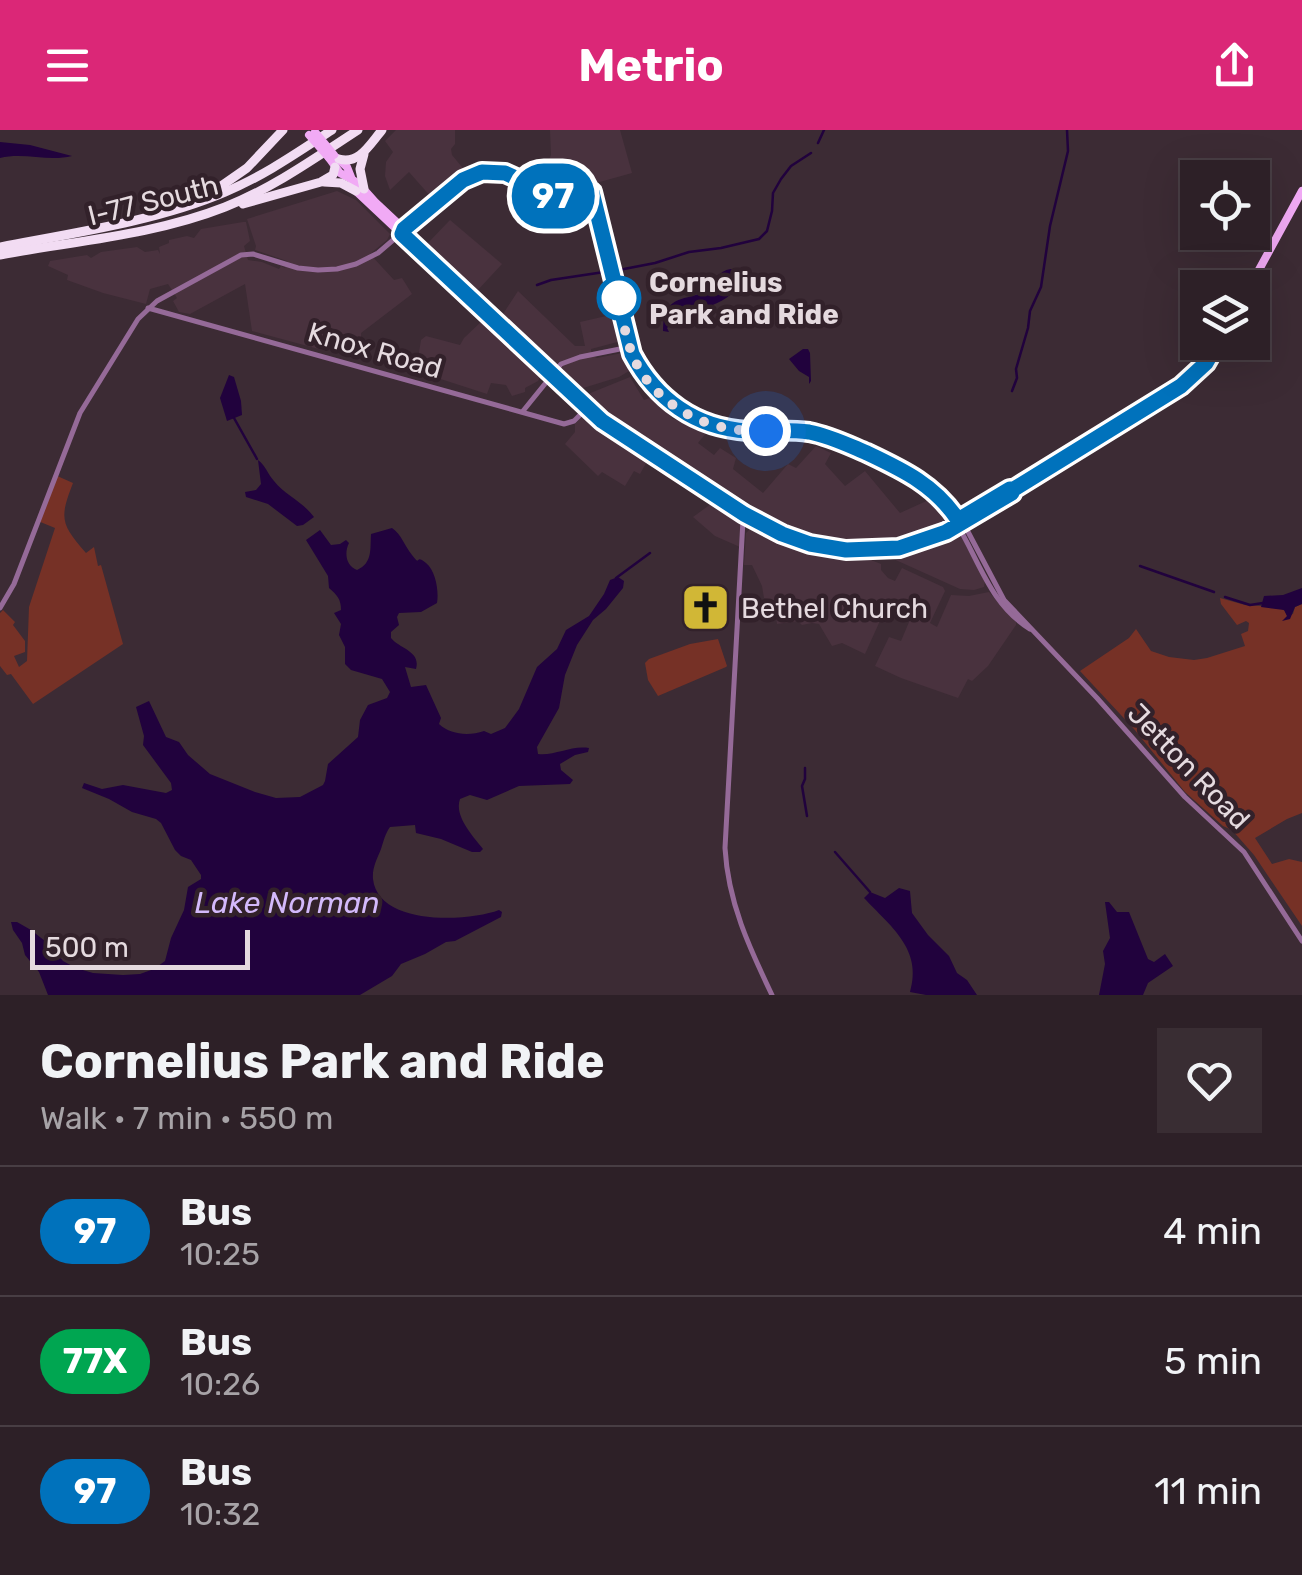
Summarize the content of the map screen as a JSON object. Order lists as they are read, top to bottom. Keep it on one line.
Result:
{"streets":{"highway":["I-77 South"],"street":["Knox Road","Jetton Road"]},"water":["Lake Norman"],"places":{"other":["Cornelius Park and Ride"],"church":["Bethel Church"]},"lines":["bus line 97"],"scale_bar":"500 m","page":{"header":"Metrio","on_map":"97","scale":"500 m","heading":["Cornelius Park and Ride","Walk · 7 min · 550 m"],"list":[{"mark":"97","name":"Bus","note":"10:25","value":"4 min"},{"mark":"77X","name":"Bus","note":"10:26","value":"5 min"},{"mark":"97","name":"Bus","note":"10:32","value":"11 min"}]}}
